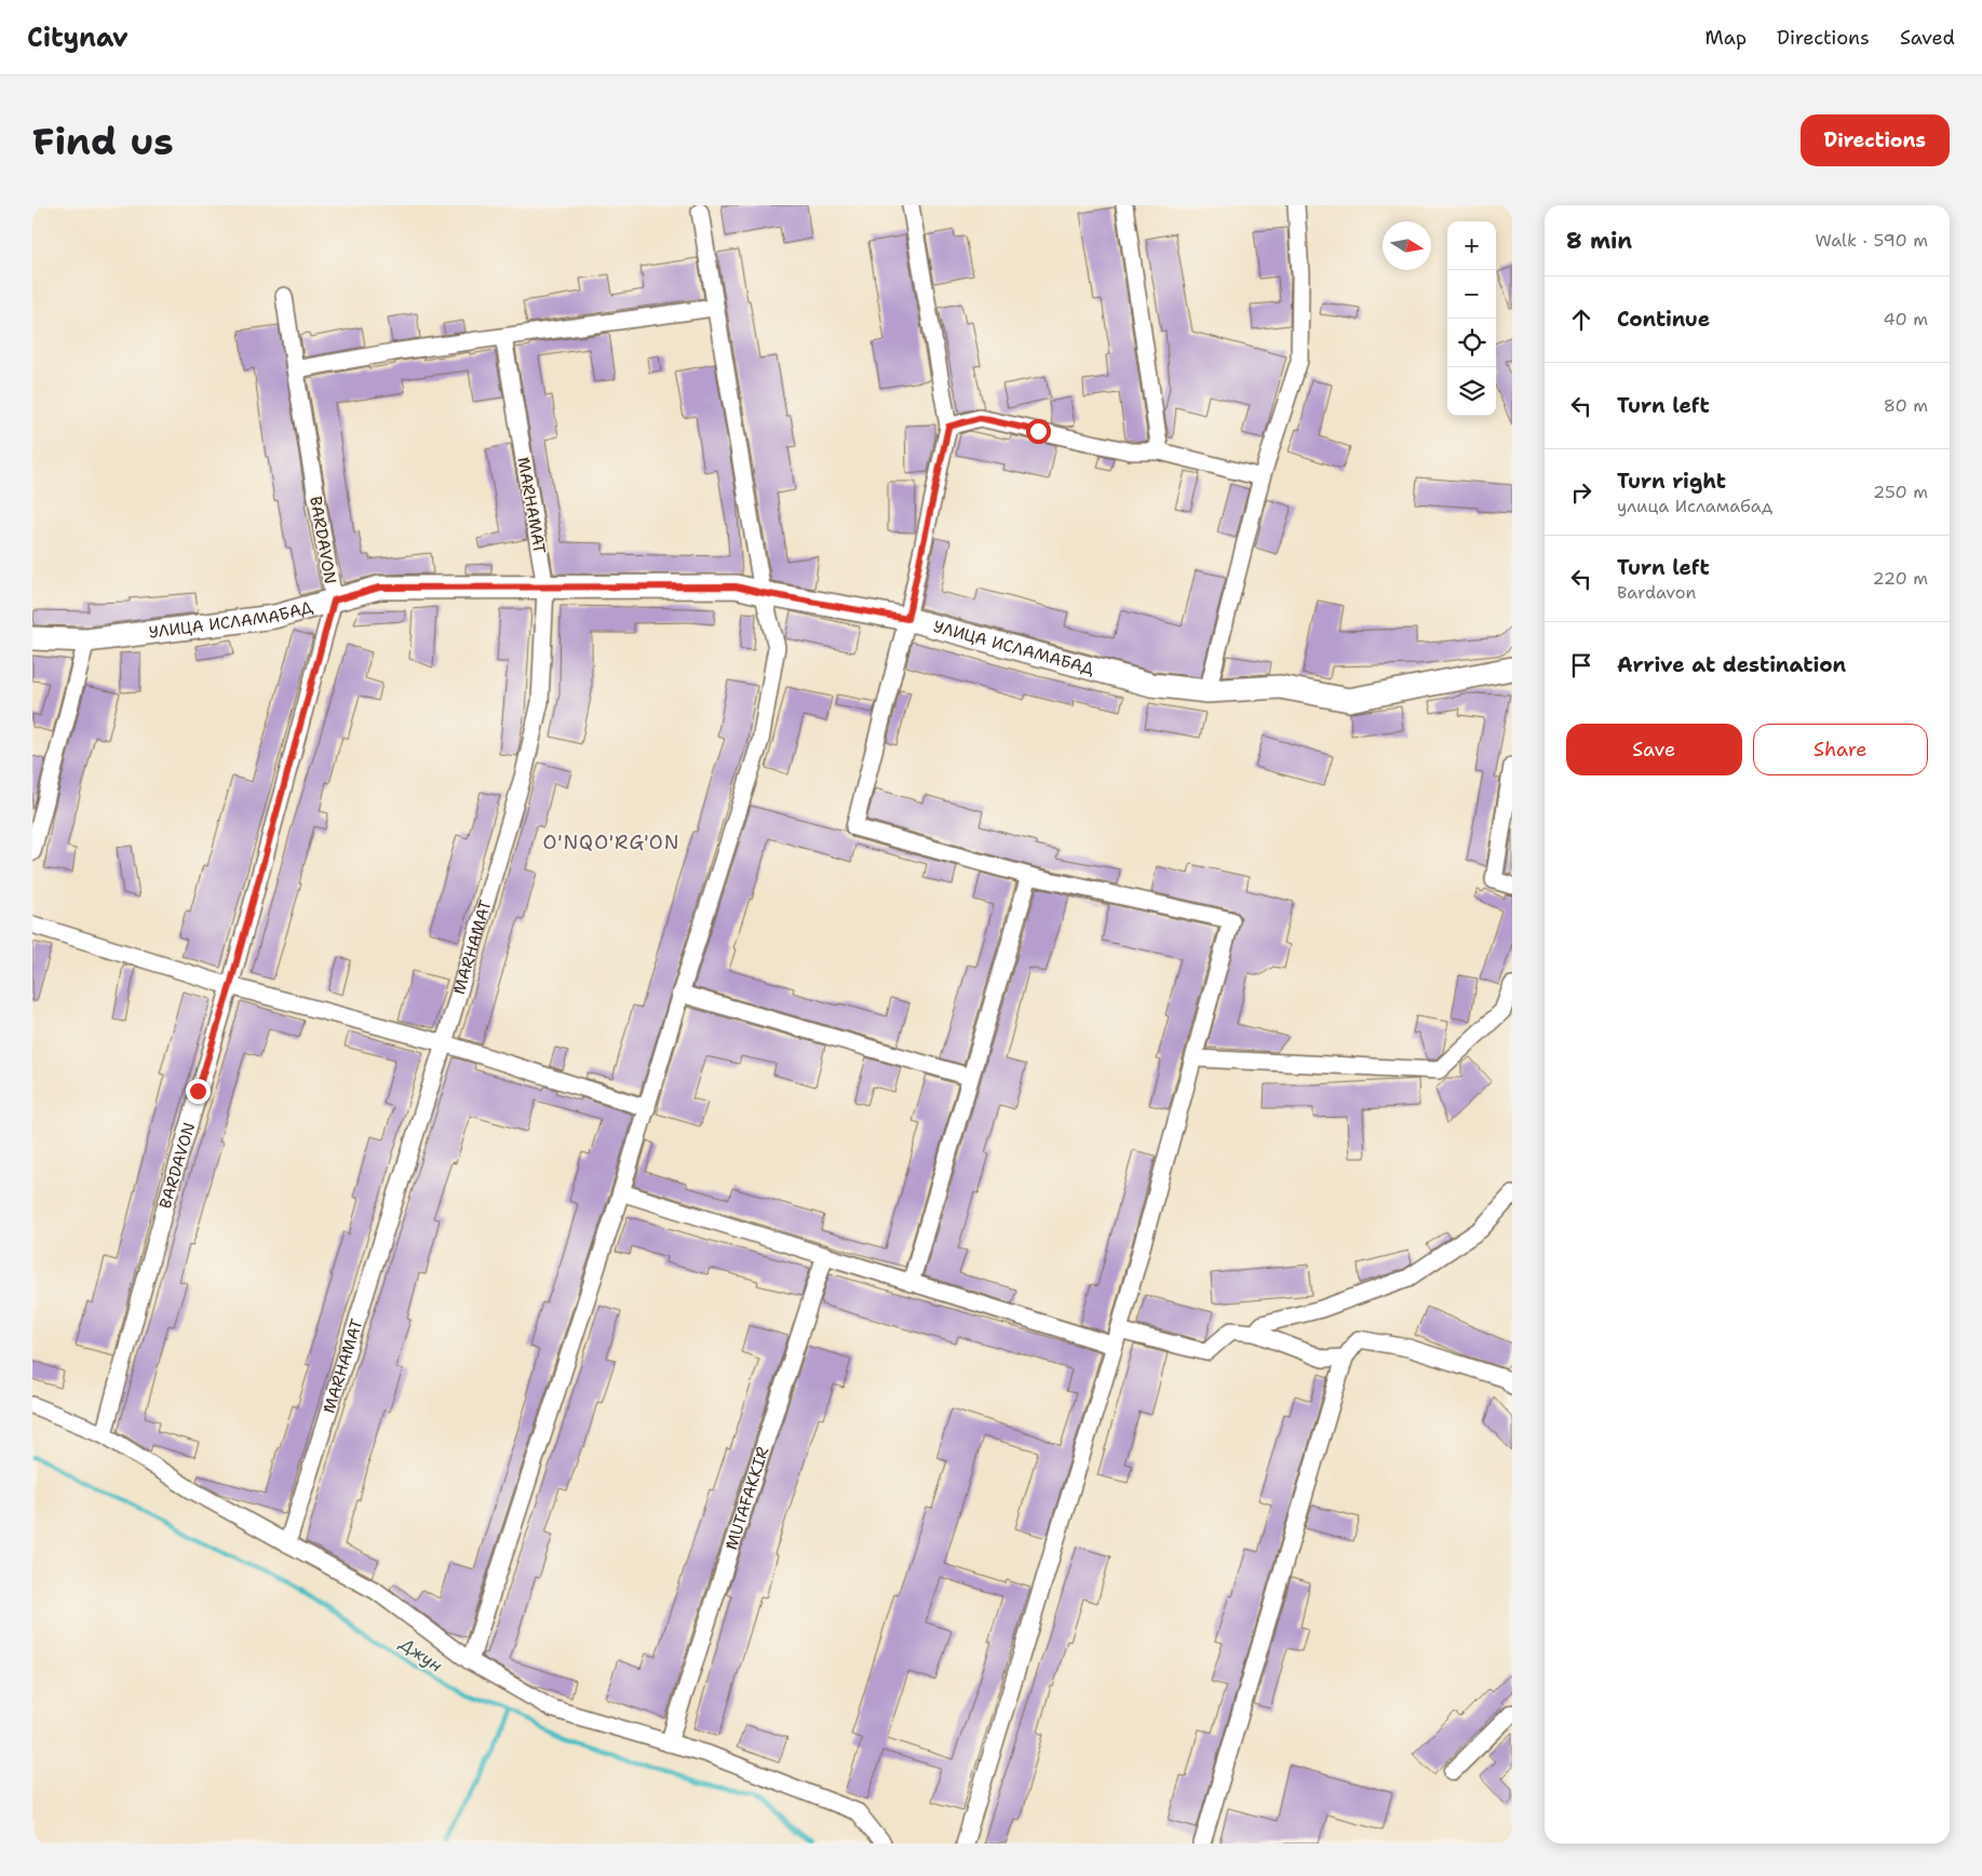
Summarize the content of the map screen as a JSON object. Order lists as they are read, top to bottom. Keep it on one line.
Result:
{"streets":{"street":["MARHAMAT","BARDAVON","УЛИЦА ИСЛАМАБАД","MUTAFAKKIR"]},"crossings":[["MARHAMAT","УЛИЦА ИСЛАМАБАД"],["BARDAVON","УЛИЦА ИСЛАМАБАД"]],"districts":["O'NQO'RG'ON"],"water":["Джун"],"north":"right","page":{"header":"Citynav","nav":["Map","Directions","Saved"],"buttons":["Directions",["Save","Share"]],"title":"Find us","heading":["8 min","Walk · 590 m"],"map_buttons":["+","−"],"list":[["Continue","40 m"],["Turn left","80 m"],["Turn right","улица Исламабад","250 m"],["Turn left","Bardavon","220 m"],"Arrive at destination"]}}
